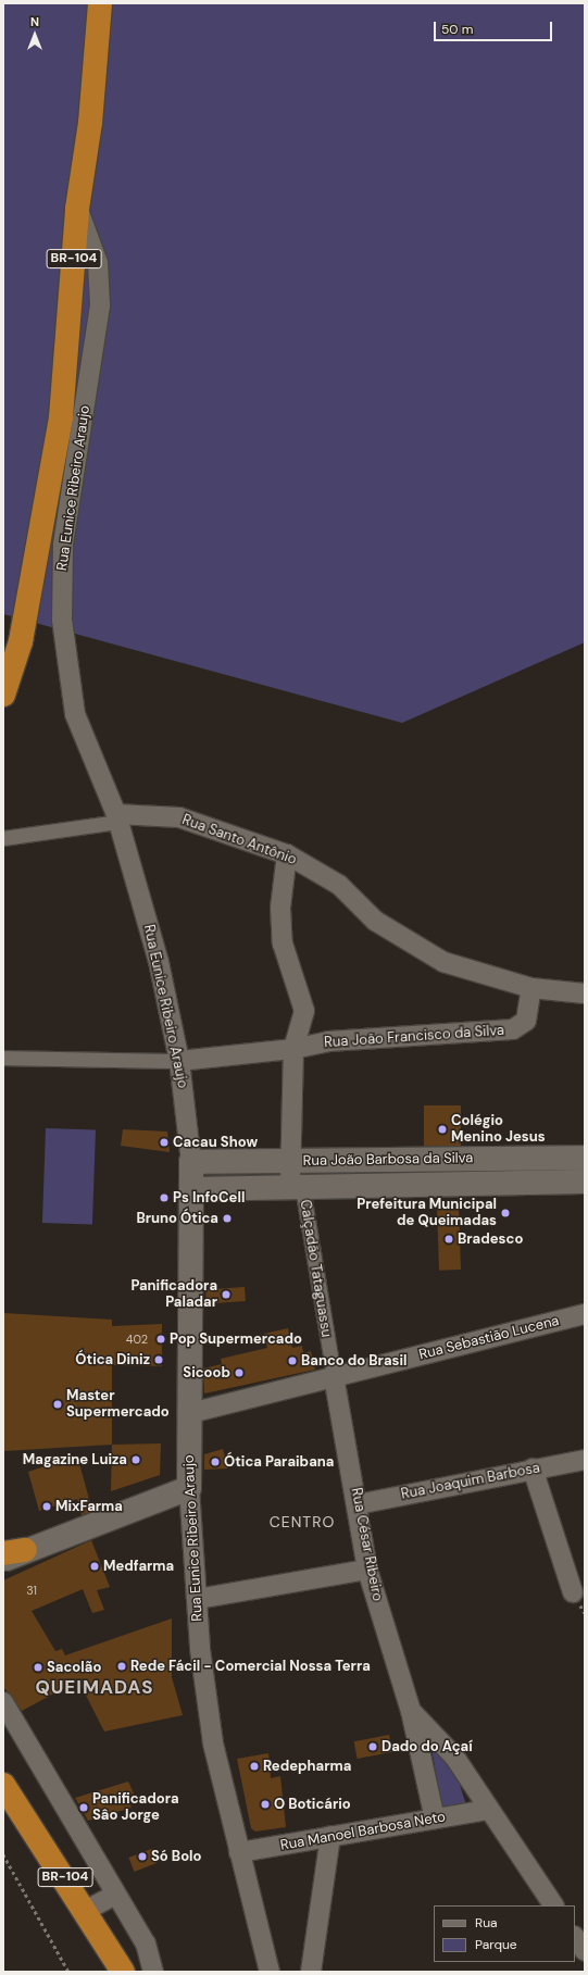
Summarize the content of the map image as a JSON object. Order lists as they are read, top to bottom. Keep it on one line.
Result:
{"streets":{"highway":["BR-104"],"street":["Rua Eunice Ribeiro Araujo","Rua Santo Antônio","Rua João Francisco da Silva","Rua João Barbosa da Silva","Calçadão Tataguassu","Rua Sebastião Lucena","Rua Joaquim Barbosa","Rua César Ribeiro","Rua Manoel Barbosa Neto"]},"crossings":[["BR-104","Rua Eunice Ribeiro Araujo"],["Rua Eunice Ribeiro Araujo","Rua Santo Antônio"],["Rua Eunice Ribeiro Araujo","Rua João Francisco da Silva"],["Rua Eunice Ribeiro Araujo","Rua João Barbosa da Silva"],["Rua Eunice Ribeiro Araujo","Rua Sebastião Lucena"],["Rua Eunice Ribeiro Araujo","Rua Manoel Barbosa Neto"],["Rua Santo Antônio","Rua João Francisco da Silva"],["Rua João Barbosa da Silva","Calçadão Tataguassu"],["Calçadão Tataguassu","Rua Sebastião Lucena"],["Calçadão Tataguassu","Rua César Ribeiro"],["Rua Sebastião Lucena","Rua César Ribeiro"],["Rua Joaquim Barbosa","Rua César Ribeiro"],["Rua César Ribeiro","Rua Manoel Barbosa Neto"]],"districts":["CENTRO","QUEIMADAS"],"places":["Colégio Menino Jesus","Cacau Show","Ps InfoCell","Prefeitura Municipal de Queimadas","Bruno Ótica","Bradesco","Panificadora Paladar","Pop Supermercado","Ótica Diniz","Banco do Brasil","Sicoob","Master Supermercado","Magazine Luiza","Ótica Paraibana","MixFarma","Medfarma","Rede Fácil - Comercial Nossa Terra","Sacolão","Dado do Açaí","Redepharma","O Boticário","Panificadora Sâo Jorge","Só Bolo"],"house_numbers":["402","31"],"legend":["Rua","Parque"],"scale_bar":"50 m","north":"top"}
